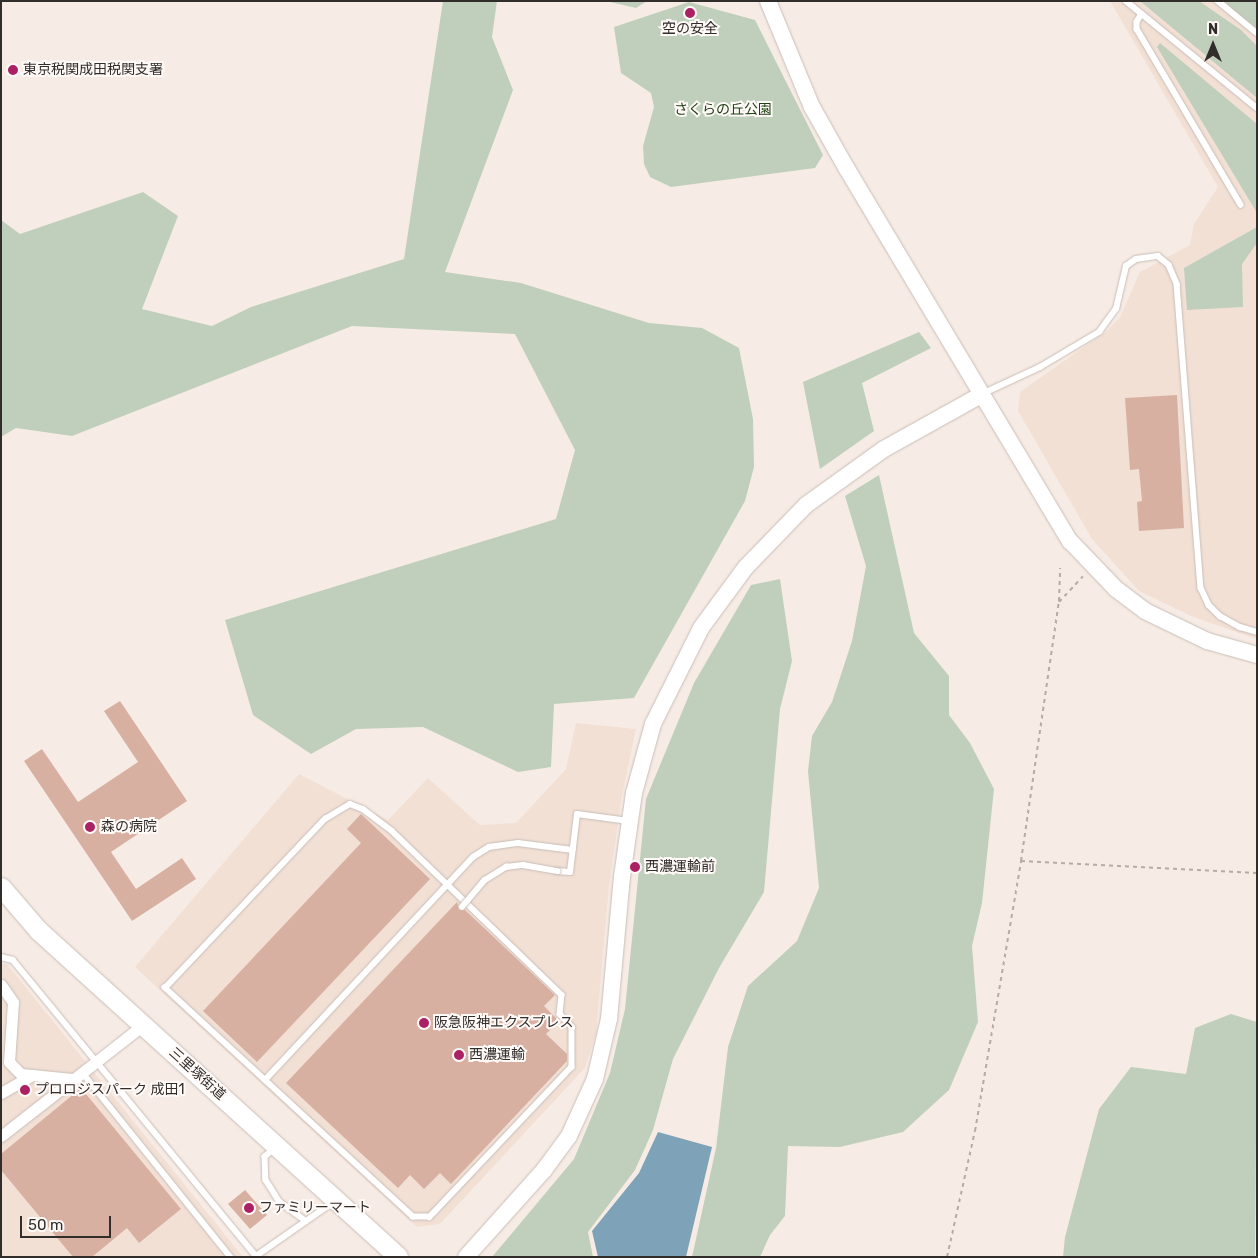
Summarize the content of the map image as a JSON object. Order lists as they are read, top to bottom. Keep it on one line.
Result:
{"streets":{"main road":["三里塚街道"]},"parks":["さくらの丘公園"],"places":["空の安全","東京税関成田税関支署","森の病院","西濃運輸前","阪急阪神エクスプレス","西濃運輸","プロロジスパーク 成田1","ファミリーマート"],"scale_bar":"50 m","north":"top"}
